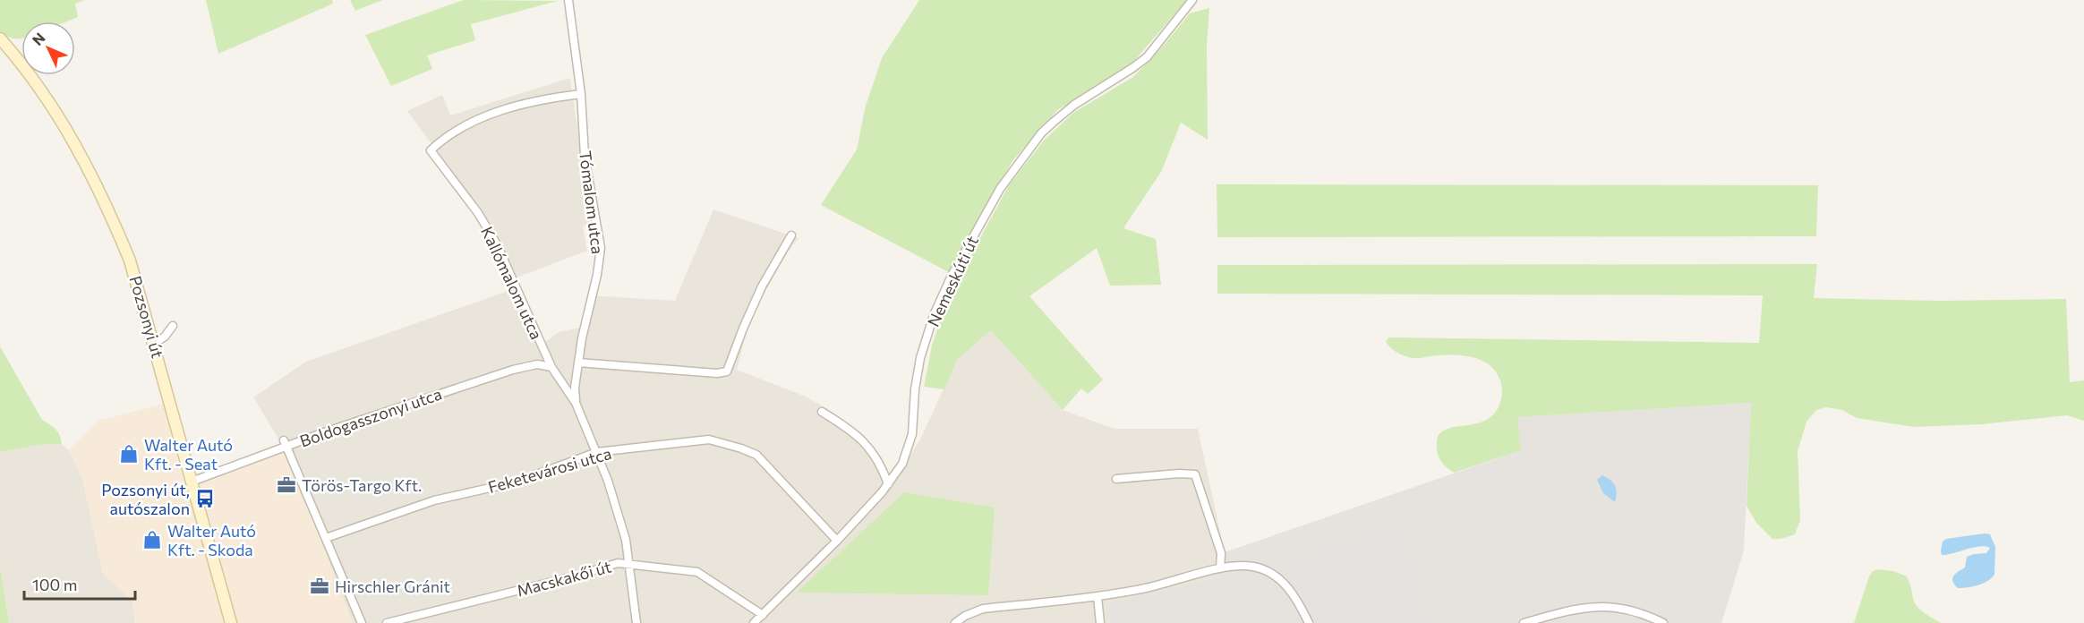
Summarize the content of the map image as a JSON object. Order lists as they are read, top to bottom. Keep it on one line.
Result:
{"streets":{"main road":["Pozsonyi út"],"street":["Tómalom utca","Nemeskúti út","Kallómalom utca","Boldogasszonyi utca","Feketevárosi utca","Macskakői út"]},"crossings":[["Tómalom utca","Kallómalom utca"],["Tómalom utca","Boldogasszonyi utca"],["Tómalom utca","Feketevárosi utca"],["Tómalom utca","Macskakői út"],["Nemeskúti út","Feketevárosi utca"],["Nemeskúti út","Macskakői út"],["Kallómalom utca","Boldogasszonyi utca"],["Pozsonyi út","Boldogasszonyi utca"]],"places":{"shop":["Walter Autó Kft. - Seat","Walter Autó Kft. - Skoda"],"office":["Törös-Targo Kft.","Hirschler Gránit"],"bus stop":["Pozsonyi út, autószalon"]},"scale_bar":"100 m","north":"top left"}
